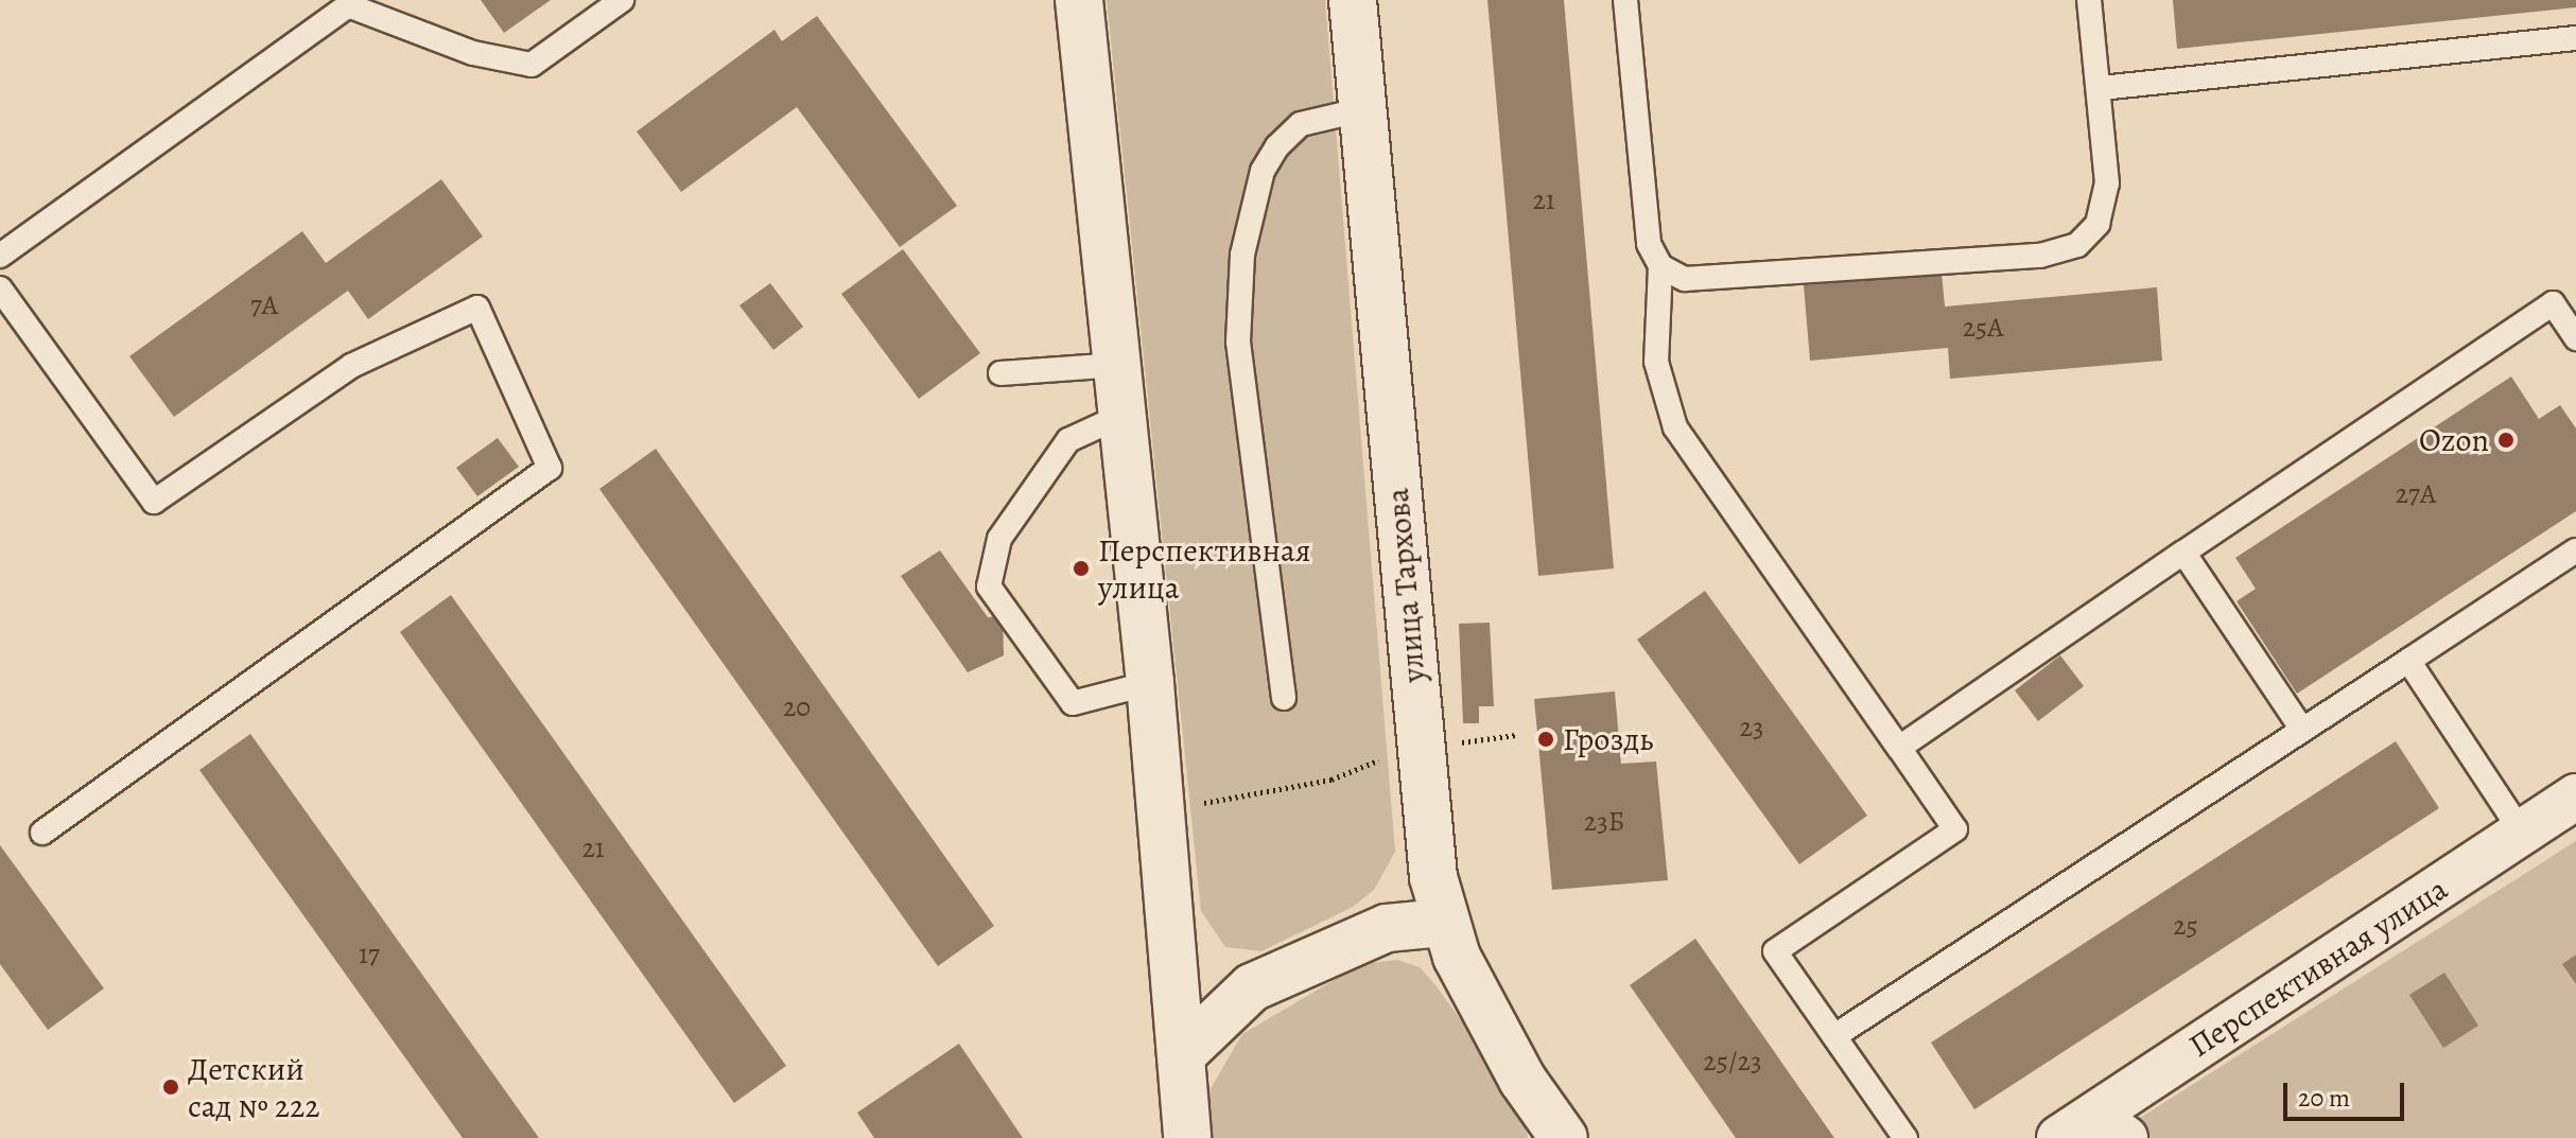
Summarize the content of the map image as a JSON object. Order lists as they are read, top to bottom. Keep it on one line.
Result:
{"streets":{"main road":["улица Тархова"],"street":["Перспективная улица"]},"places":["Ozon","Перспективная улица","Гроздь","Детский сад № 222"],"house_numbers":["21","7А","25А","27А","20","23","23Б","21","25","17","25/23"],"scale_bar":"20 m"}
